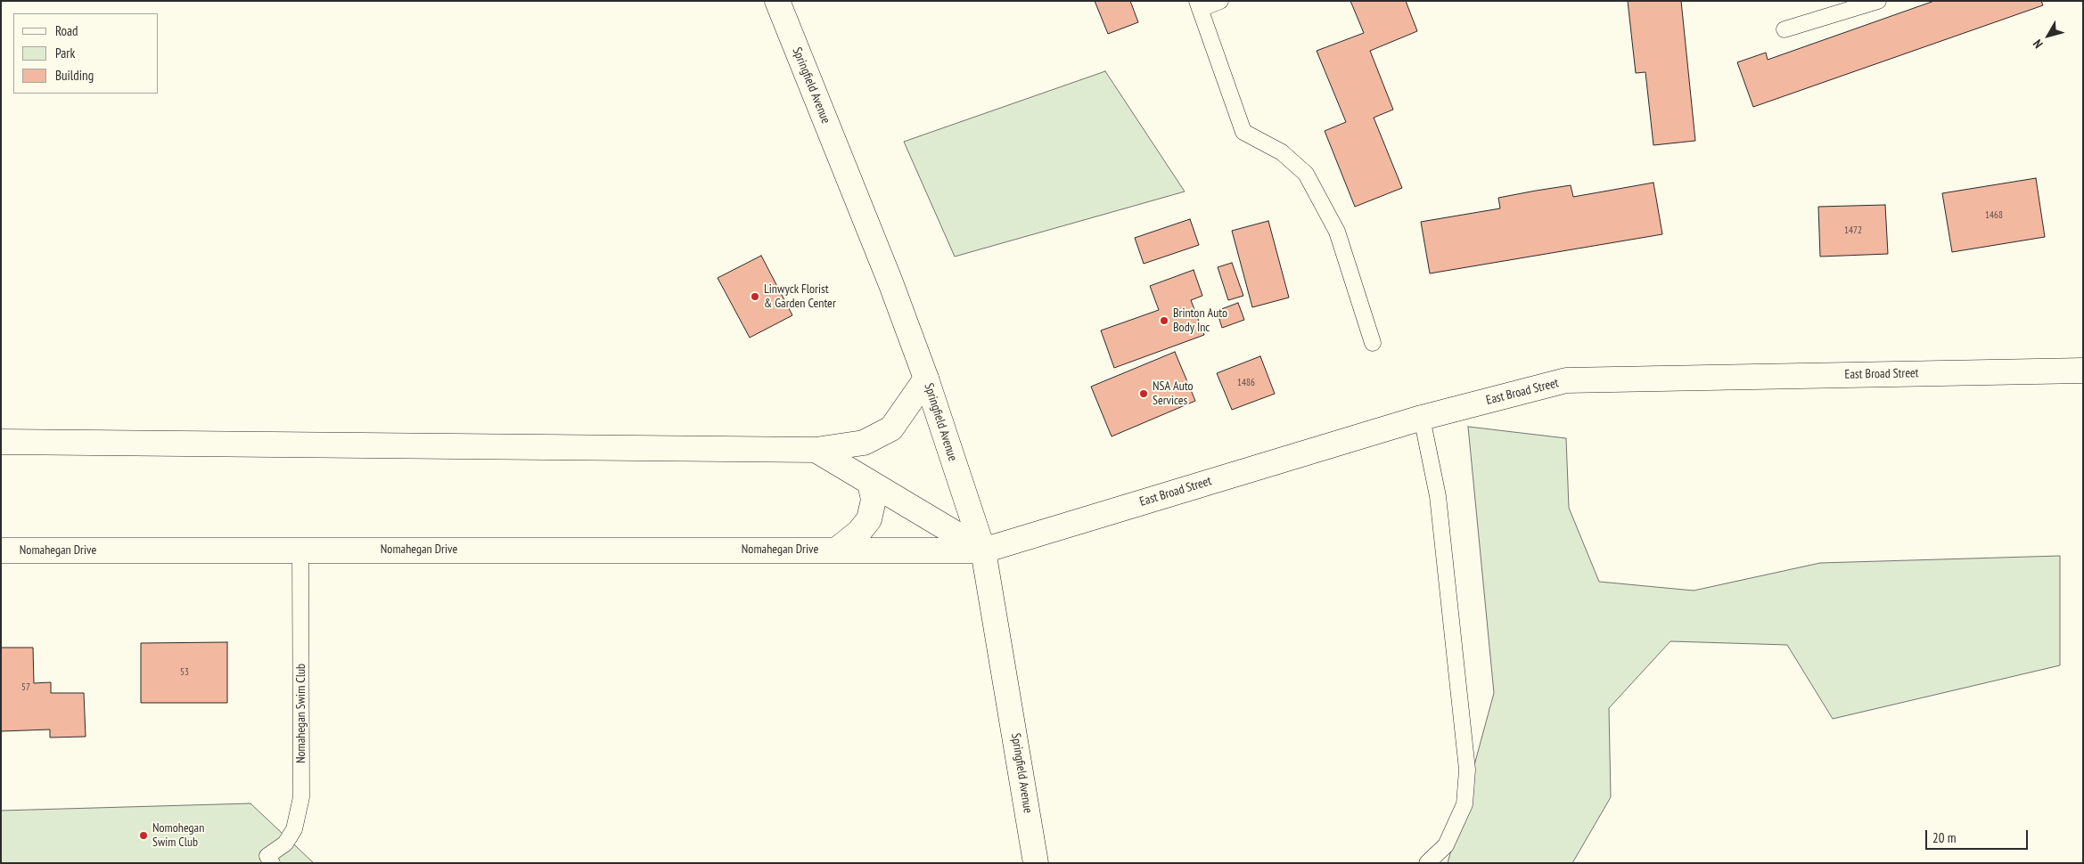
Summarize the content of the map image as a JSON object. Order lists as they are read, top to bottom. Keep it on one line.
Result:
{"streets":{"street":["Springfield Avenue","East Broad Street","Nomahegan Drive"],"lane":["Nomahegan Swim Club"]},"crossings":[["Springfield Avenue","East Broad Street"],["Springfield Avenue","Nomahegan Drive"],["East Broad Street","Nomahegan Drive"],["Nomahegan Drive","Nomahegan Swim Club"]],"places":["Linwyck Florist & Garden Center","Brinton Auto Body Inc","NSA Auto Services","Nomohegan Swim Club"],"house_numbers":["1468","1472","1486","53","57"],"legend":["Road","Park","Building"],"scale_bar":"20 m","north":"bottom left"}
